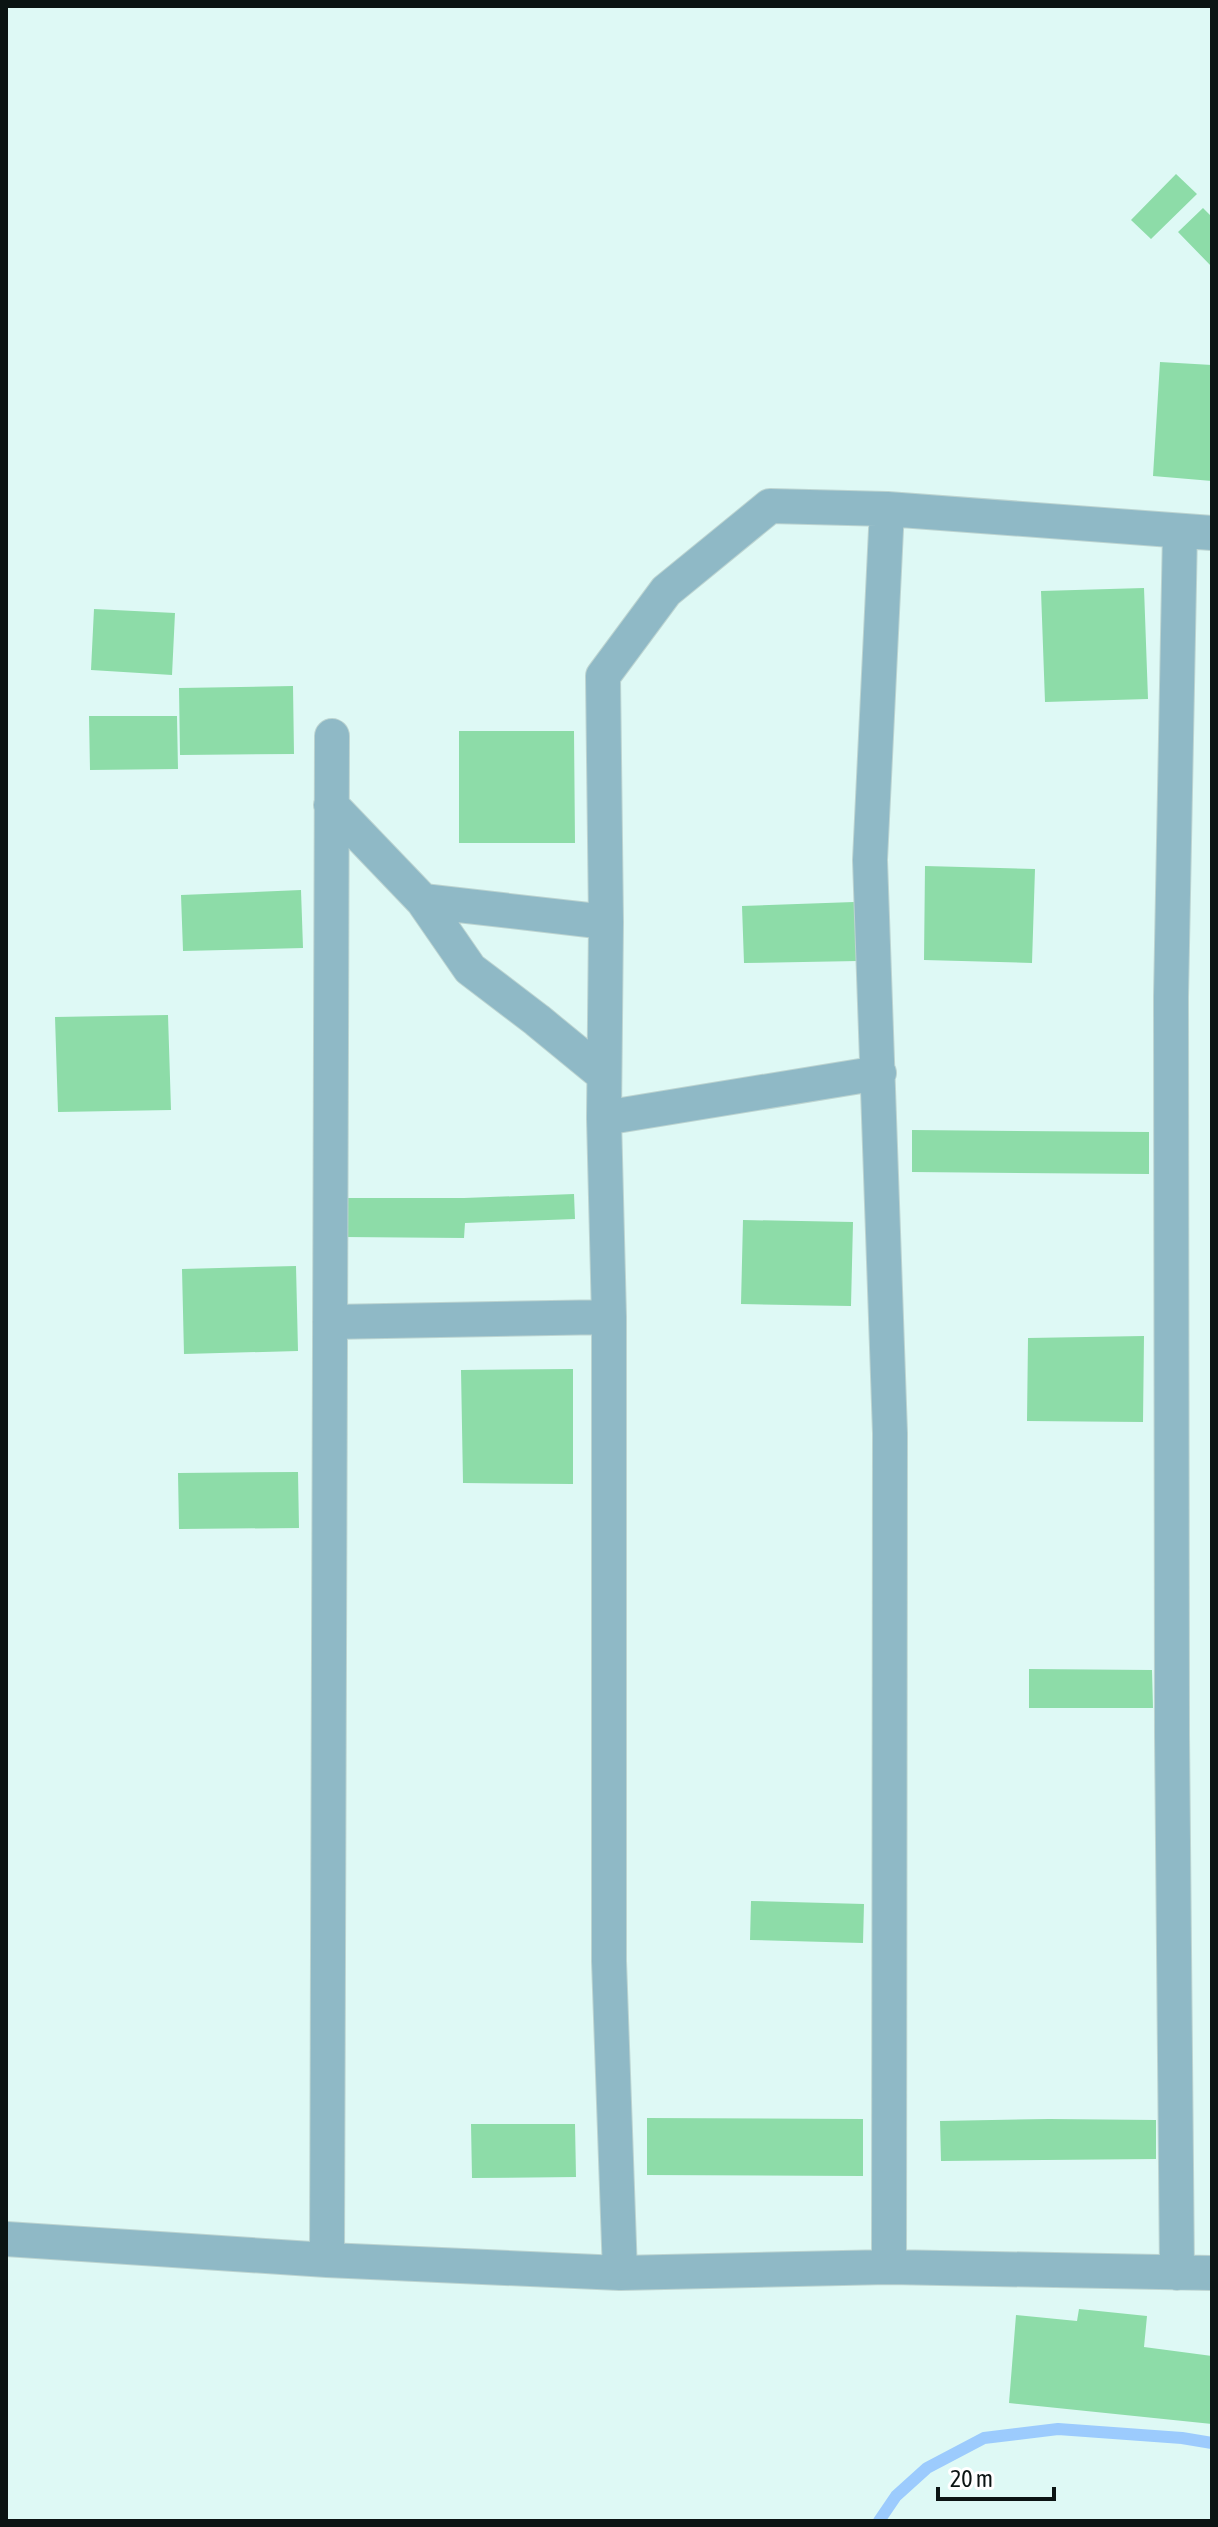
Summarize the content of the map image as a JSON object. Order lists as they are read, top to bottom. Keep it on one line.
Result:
{"scale_bar":"20 m"}
